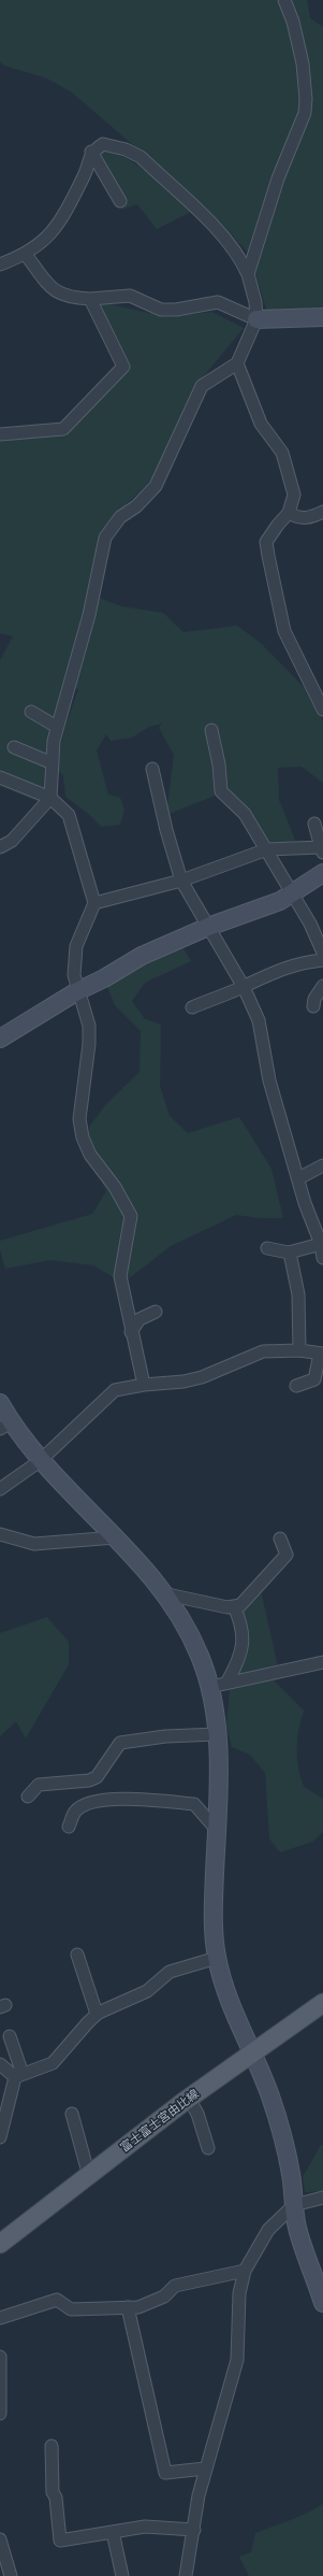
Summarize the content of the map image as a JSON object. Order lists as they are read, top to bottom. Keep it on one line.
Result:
{"streets":{"main road":["富士富士宮由比線"]}}
